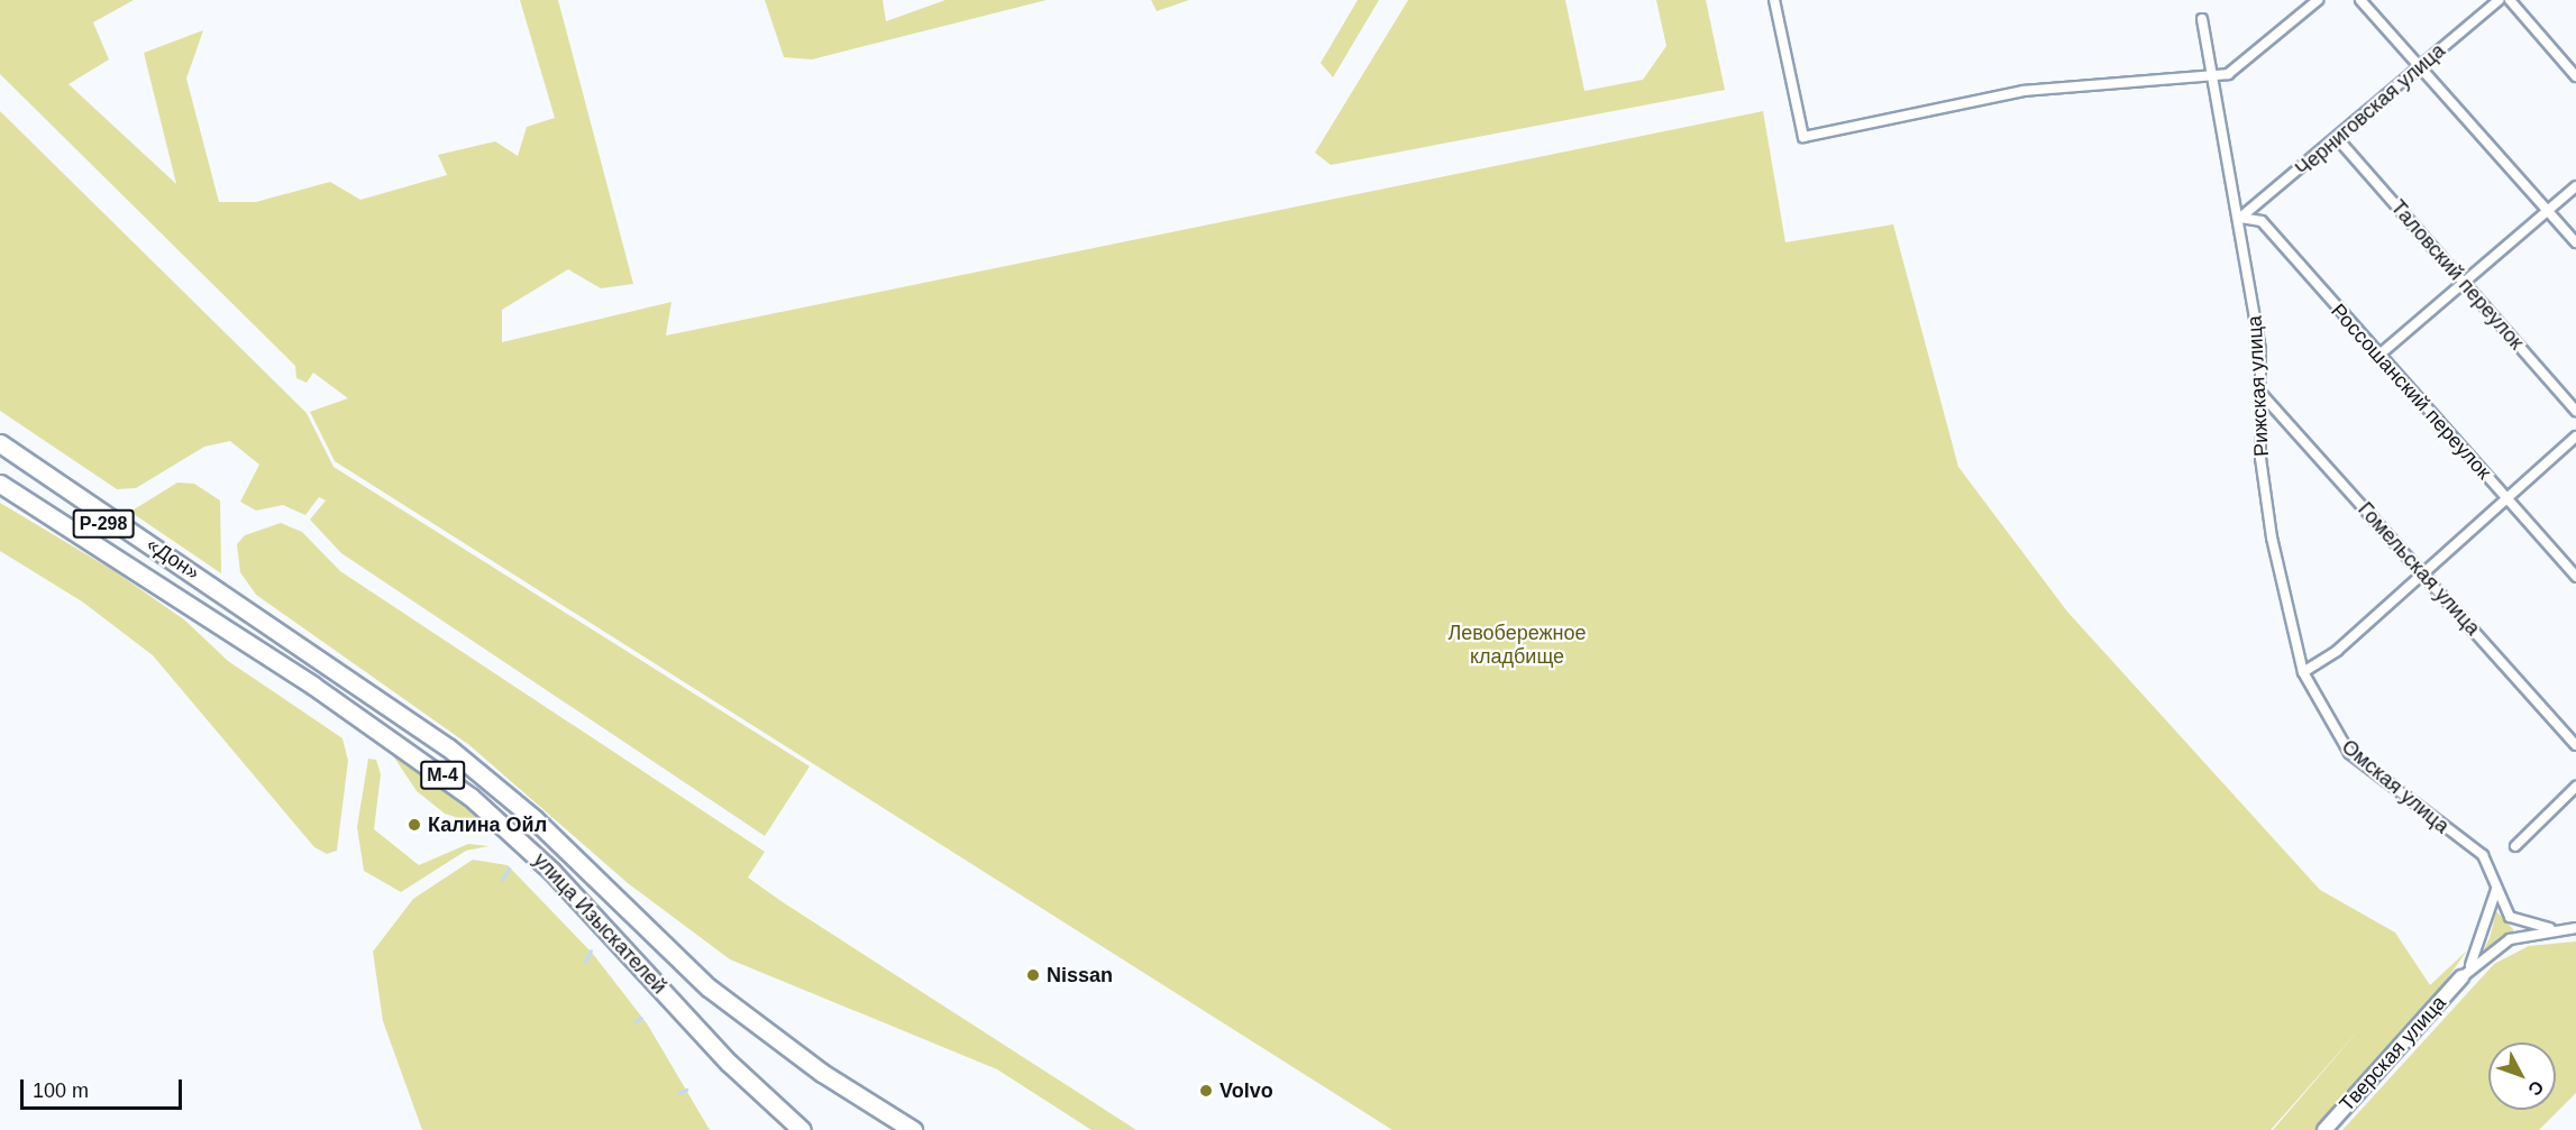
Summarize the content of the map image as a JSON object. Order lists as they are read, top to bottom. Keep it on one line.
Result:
{"streets":{"highway":["Р-298","«Дон»","М-4","улица Изыскателей"],"street":["Черниговская улица","Таловский переулок","Рижская улица","Россошанский переулок","Гомельская улица","Омская улица","Тверская улица"]},"crossings":[["Черниговская улица","Таловский переулок"],["Черниговская улица","Рижская улица"],["Черниговская улица","Россошанский переулок"],["Рижская улица","Россошанский переулок"],["Рижская улица","Гомельская улица"],["Рижская улица","Омская улица"],["Р-298","«Дон»"],["Р-298","М-4"],["Р-298","улица Изыскателей"],["«Дон»","улица Изыскателей"],["М-4","улица Изыскателей"]],"parks":["Левобережное кладбище"],"places":["Калина Ойл","Nissan","Volvo"],"scale_bar":"100 m","north":"bottom right"}
